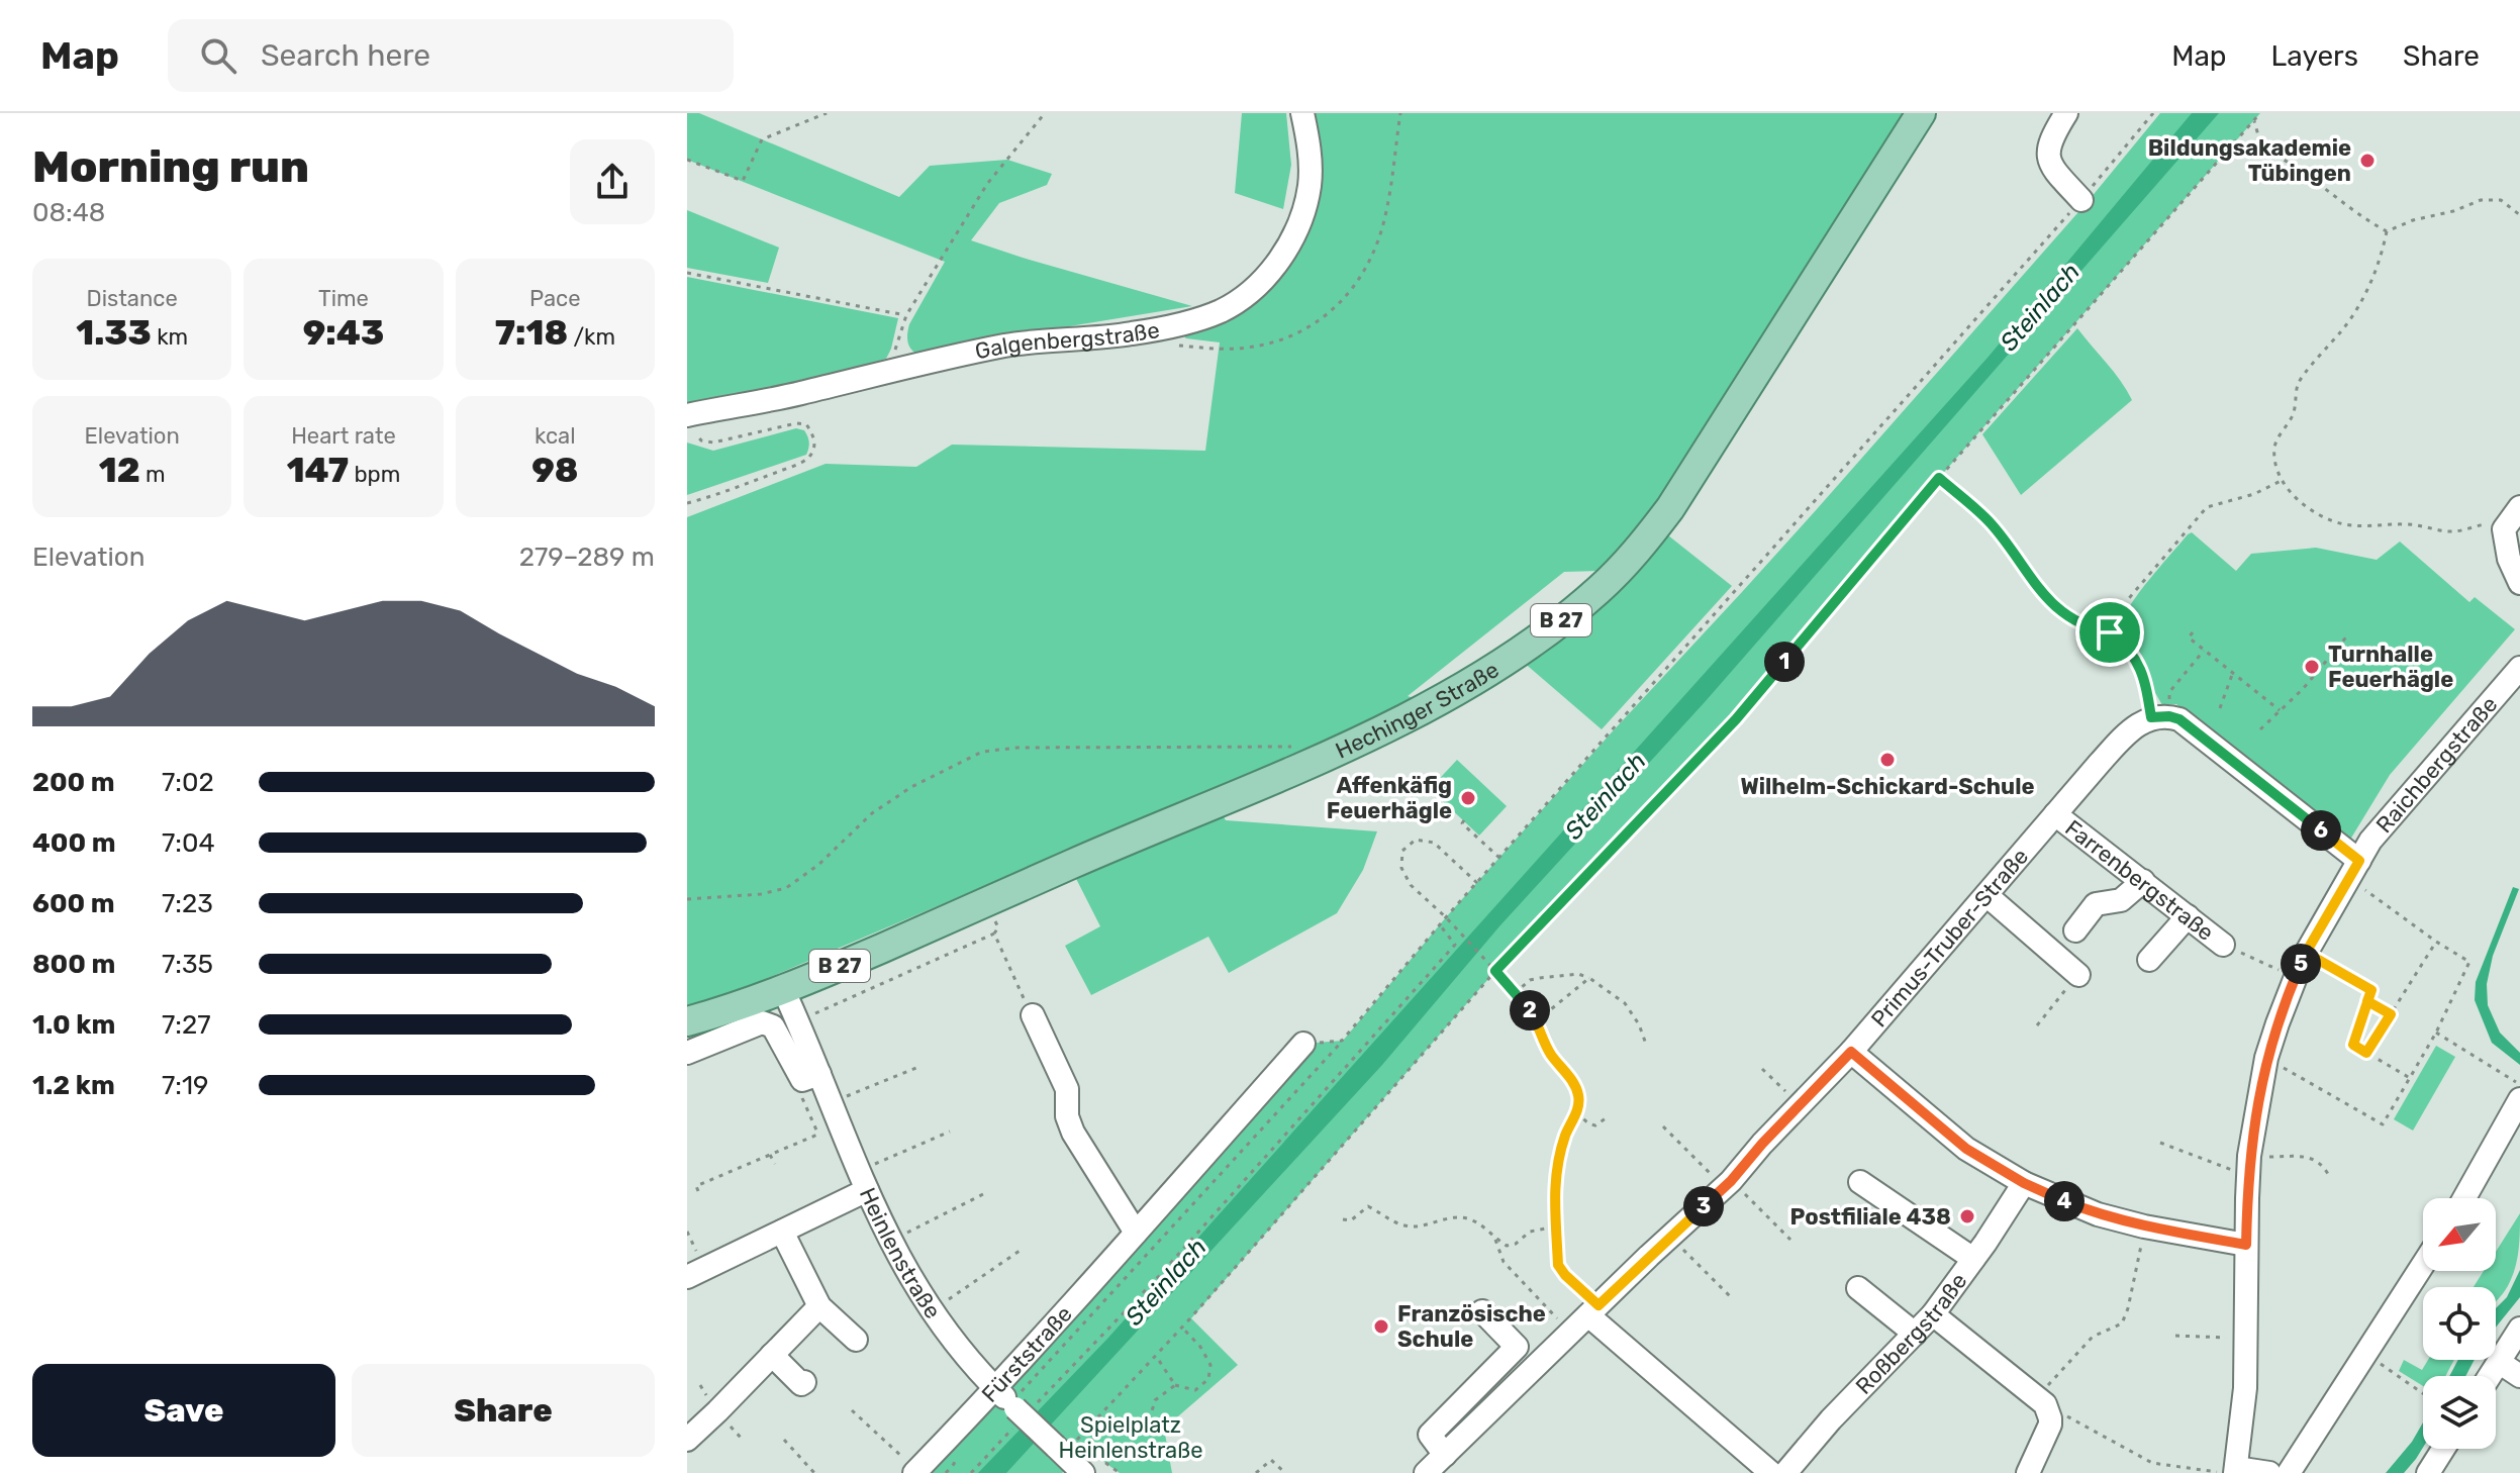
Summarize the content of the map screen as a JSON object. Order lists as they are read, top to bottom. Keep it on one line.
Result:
{"streets":{"main road":["B 27","Hechinger Straße"],"street":["Galgenbergstraße","Raichbergstraße","Farrenbergstraße","Primus-Truber-Straße","Heinlenstraße","Roßbergstraße","Fürststraße"]},"crossings":[["Hechinger Straße","Heinlenstraße"],["Farrenbergstraße","Primus-Truber-Straße"],["Heinlenstraße","Fürststraße"]],"water":["Steinlach"],"parks":["Spielplatz Heinlenstraße"],"places":["Bildungsakademie Tübingen","Turnhalle Feuerhägle","Wilhelm-Schickard-Schule","Affenkäfig Feuerhägle","Postfiliale 438","Französische Schule"],"north":"bottom left","page":{"header":"Map","search":"Search here","nav":["Map","Layers","Share"],"heading":["Morning run","08:48"],"stats":[["Distance","1.33 km"],["Time","9:43"],["Pace","7:18 /km"],["Elevation","12 m"],["Heart rate","147 bpm"],["kcal","98"]],"chart":["Elevation","279–289 m"],"pins":["1","6","5","2","4","3"],"list":[{"name":"200 m","note":"7:02"},{"name":"400 m","note":"7:04"},{"name":"600 m","note":"7:23"},{"name":"800 m","note":"7:35"},{"name":"1.0 km","note":"7:27"},{"name":"1.2 km","note":"7:19"}],"buttons":["Save","Share"]}}
